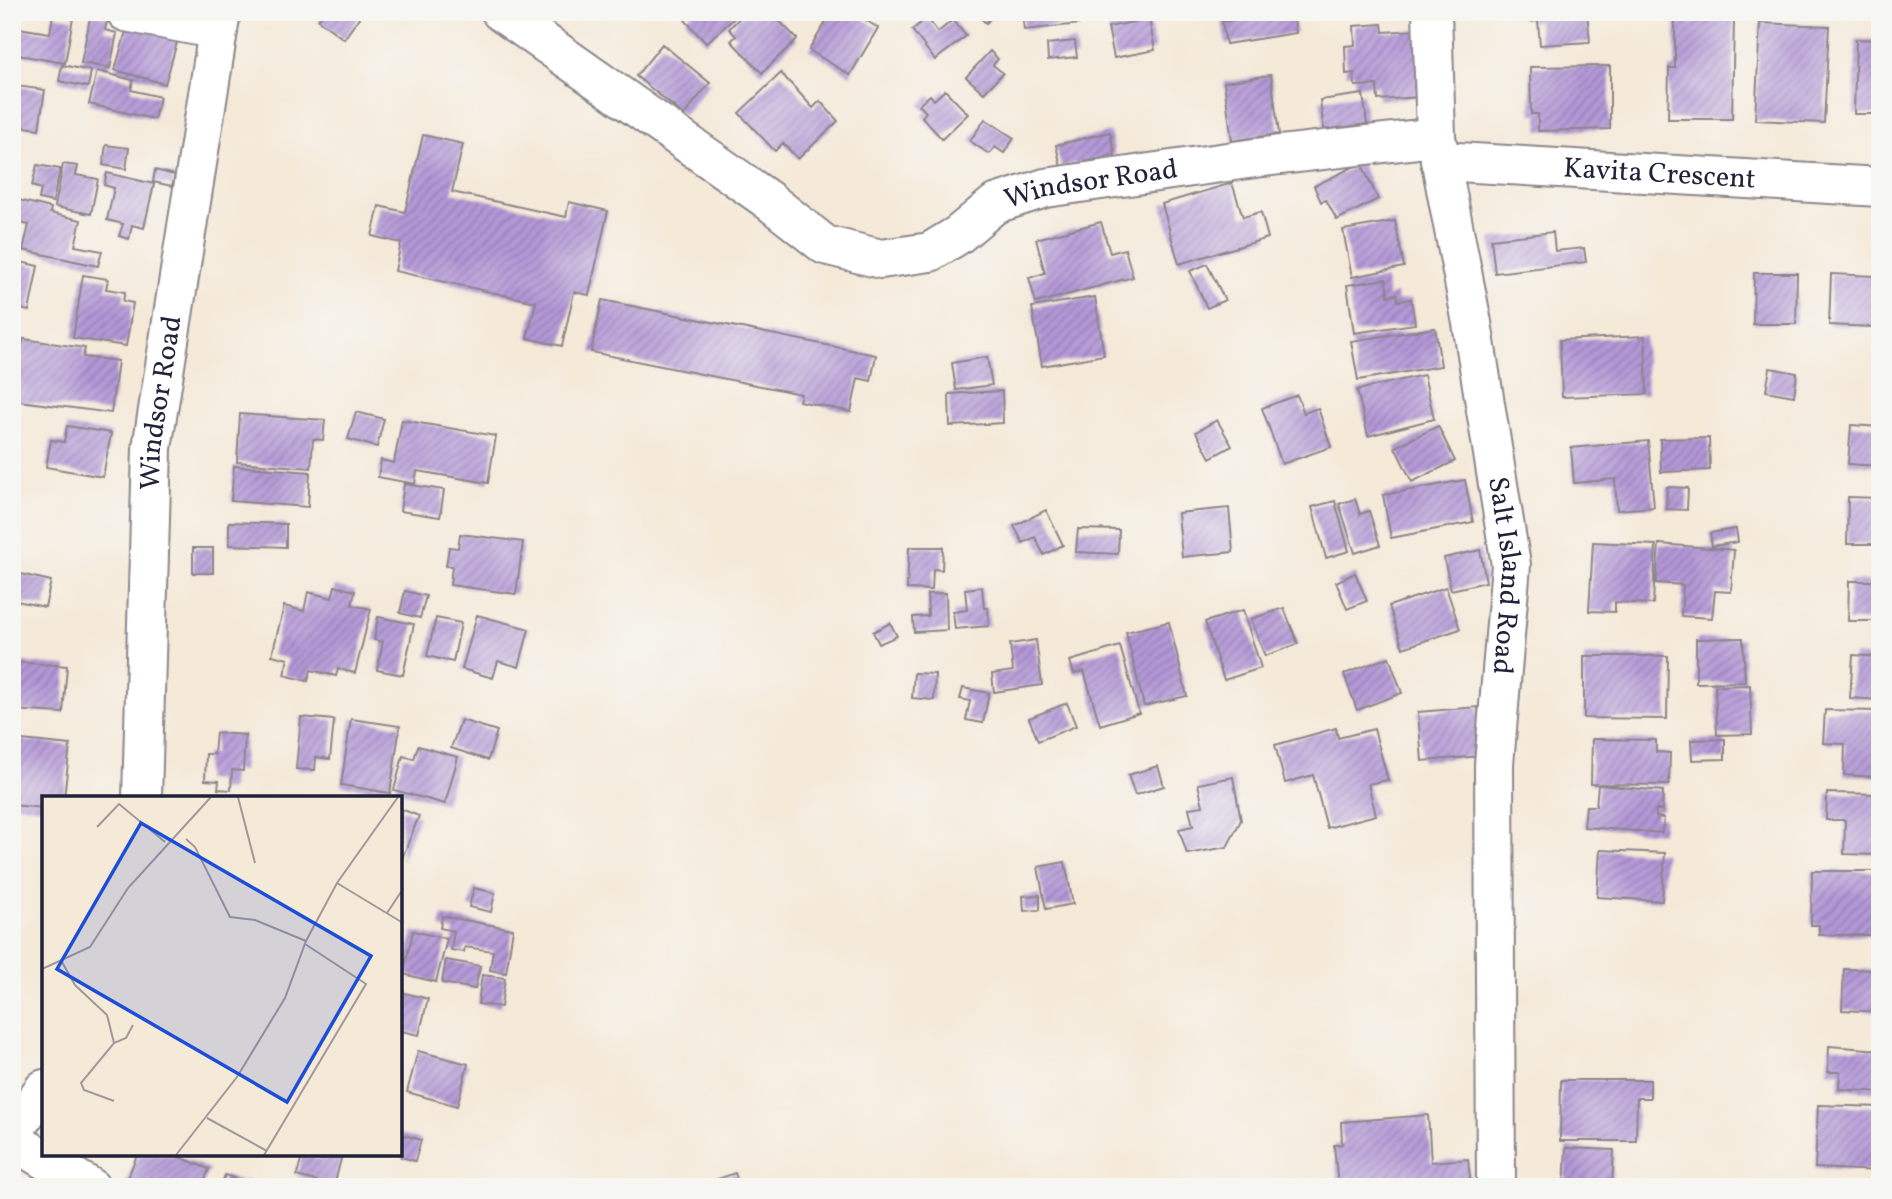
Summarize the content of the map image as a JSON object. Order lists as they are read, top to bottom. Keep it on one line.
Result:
{"streets":{"street":["Kavita Crescent","Windsor Road","Salt Island Road"]},"crossings":[["Kavita Crescent","Windsor Road"],["Kavita Crescent","Salt Island Road"],["Windsor Road","Salt Island Road"]]}
